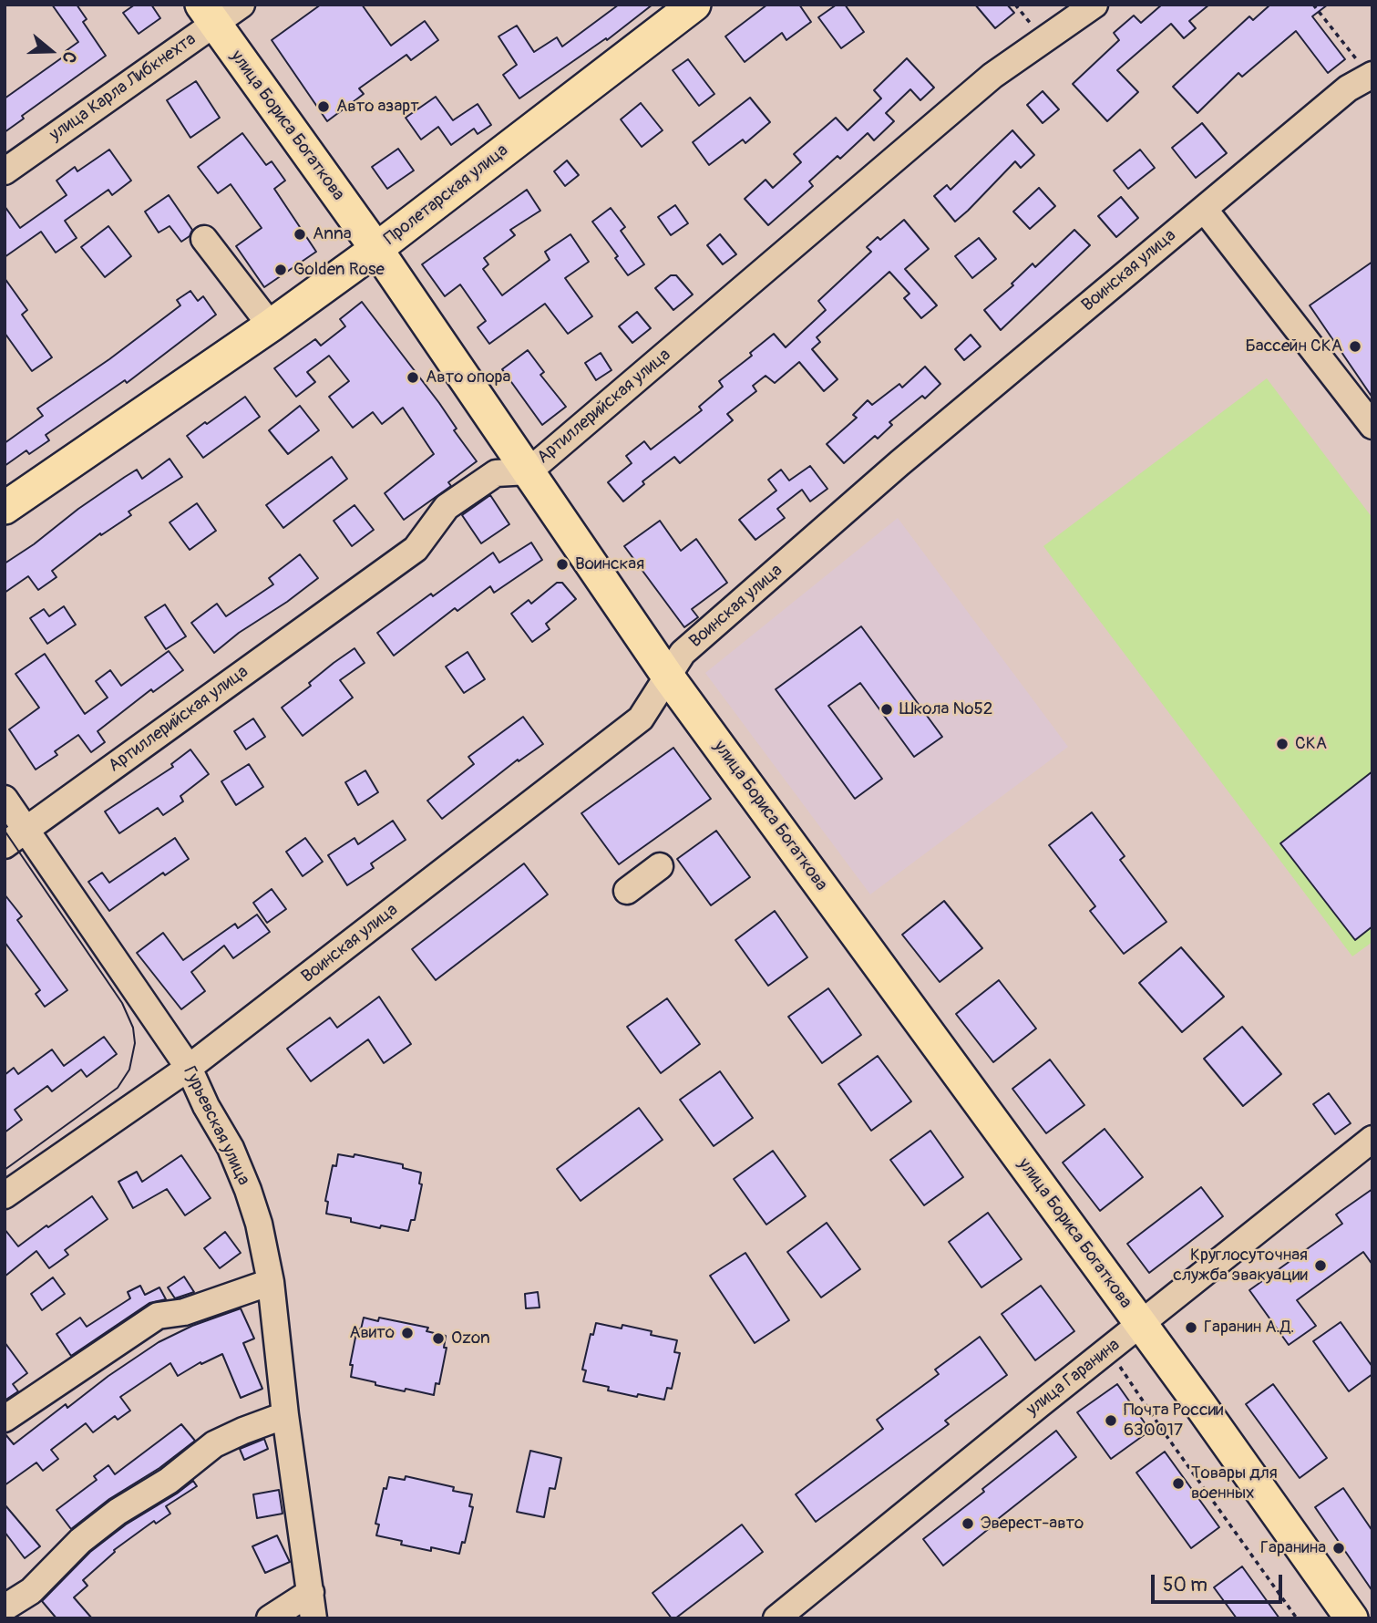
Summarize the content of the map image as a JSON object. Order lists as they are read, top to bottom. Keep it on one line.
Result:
{"streets":{"main road":["улица Бориса Богаткова","Пролетарская улица"],"street":["улица Карла Либкнехта","Воинская улица","Артиллерийская улица","Гурьевская улица","улица Гаранина"]},"crossings":[["улица Карла Либкнехта","улица Бориса Богаткова"],["улица Бориса Богаткова","Пролетарская улица"],["улица Бориса Богаткова","Воинская улица"],["улица Бориса Богаткова","Артиллерийская улица"],["улица Бориса Богаткова","улица Гаранина"],["Воинская улица","Гурьевская улица"],["Артиллерийская улица","Гурьевская улица"]],"places":["Авто азарт","Anna","Golden Rose","Бассейн СКА","Авто опора","Воинская","Школа №52","СКА","Круглосуточная служба эвакуации","Гаранин А.Д.","Авито","Ozon","Почта России 630017","Товары для военных","Эверест-авто","Гаранина"],"scale_bar":"50 m","north":"right"}
